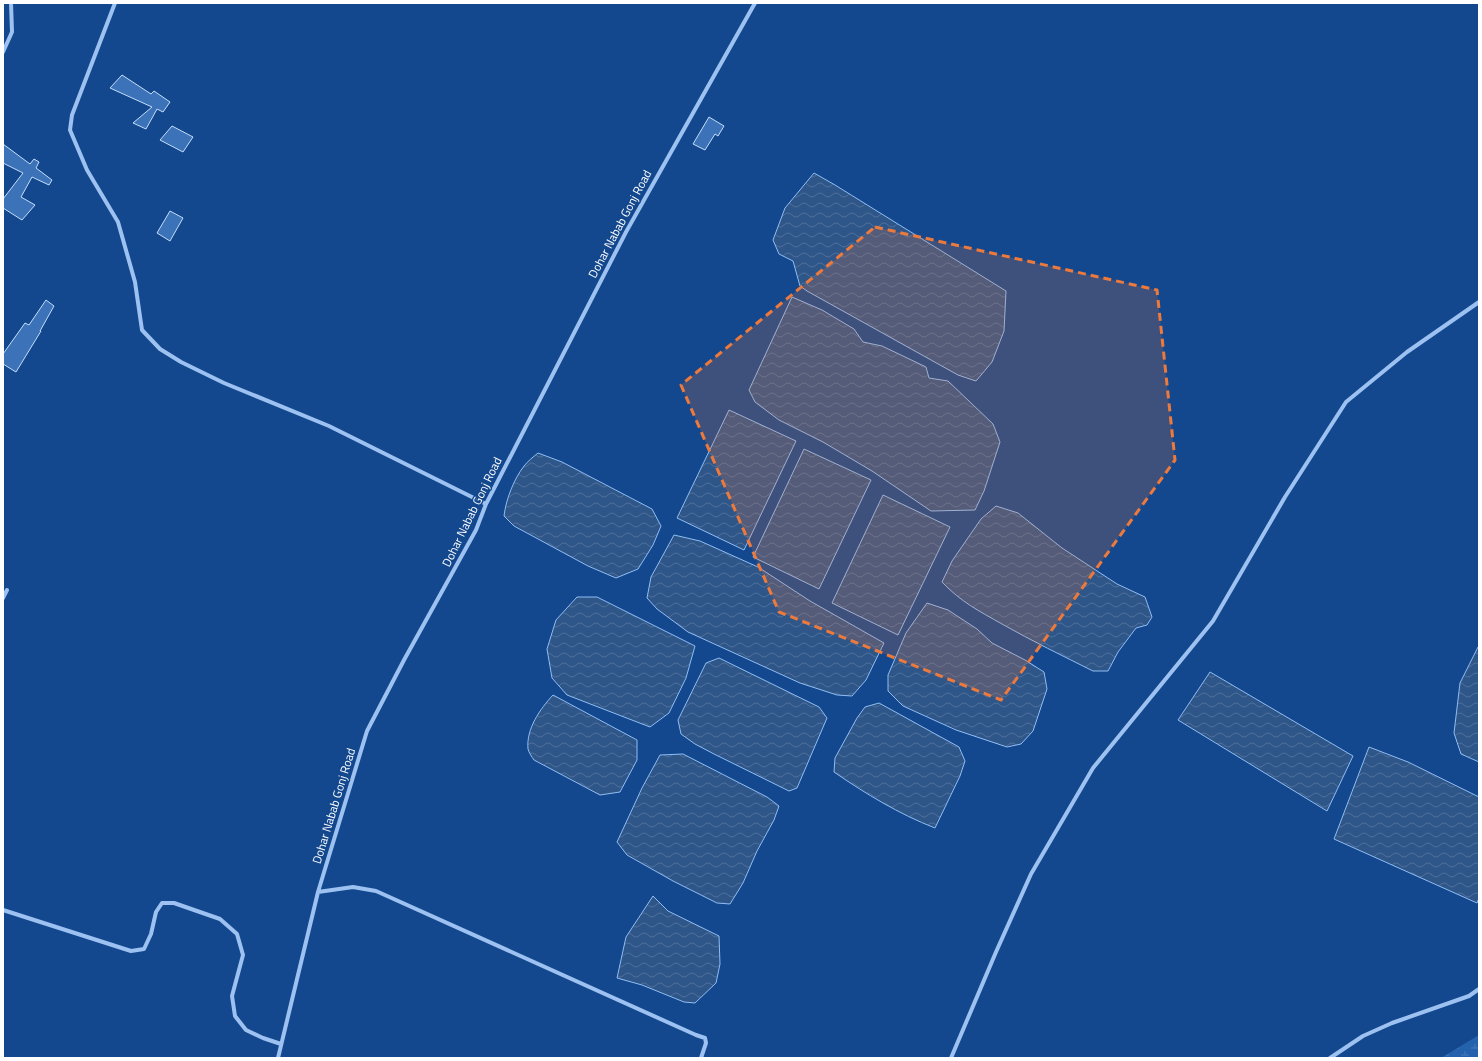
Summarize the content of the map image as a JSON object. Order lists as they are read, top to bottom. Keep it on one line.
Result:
{"streets":{"street":["Dohar Nabab Gonj Road"]}}
